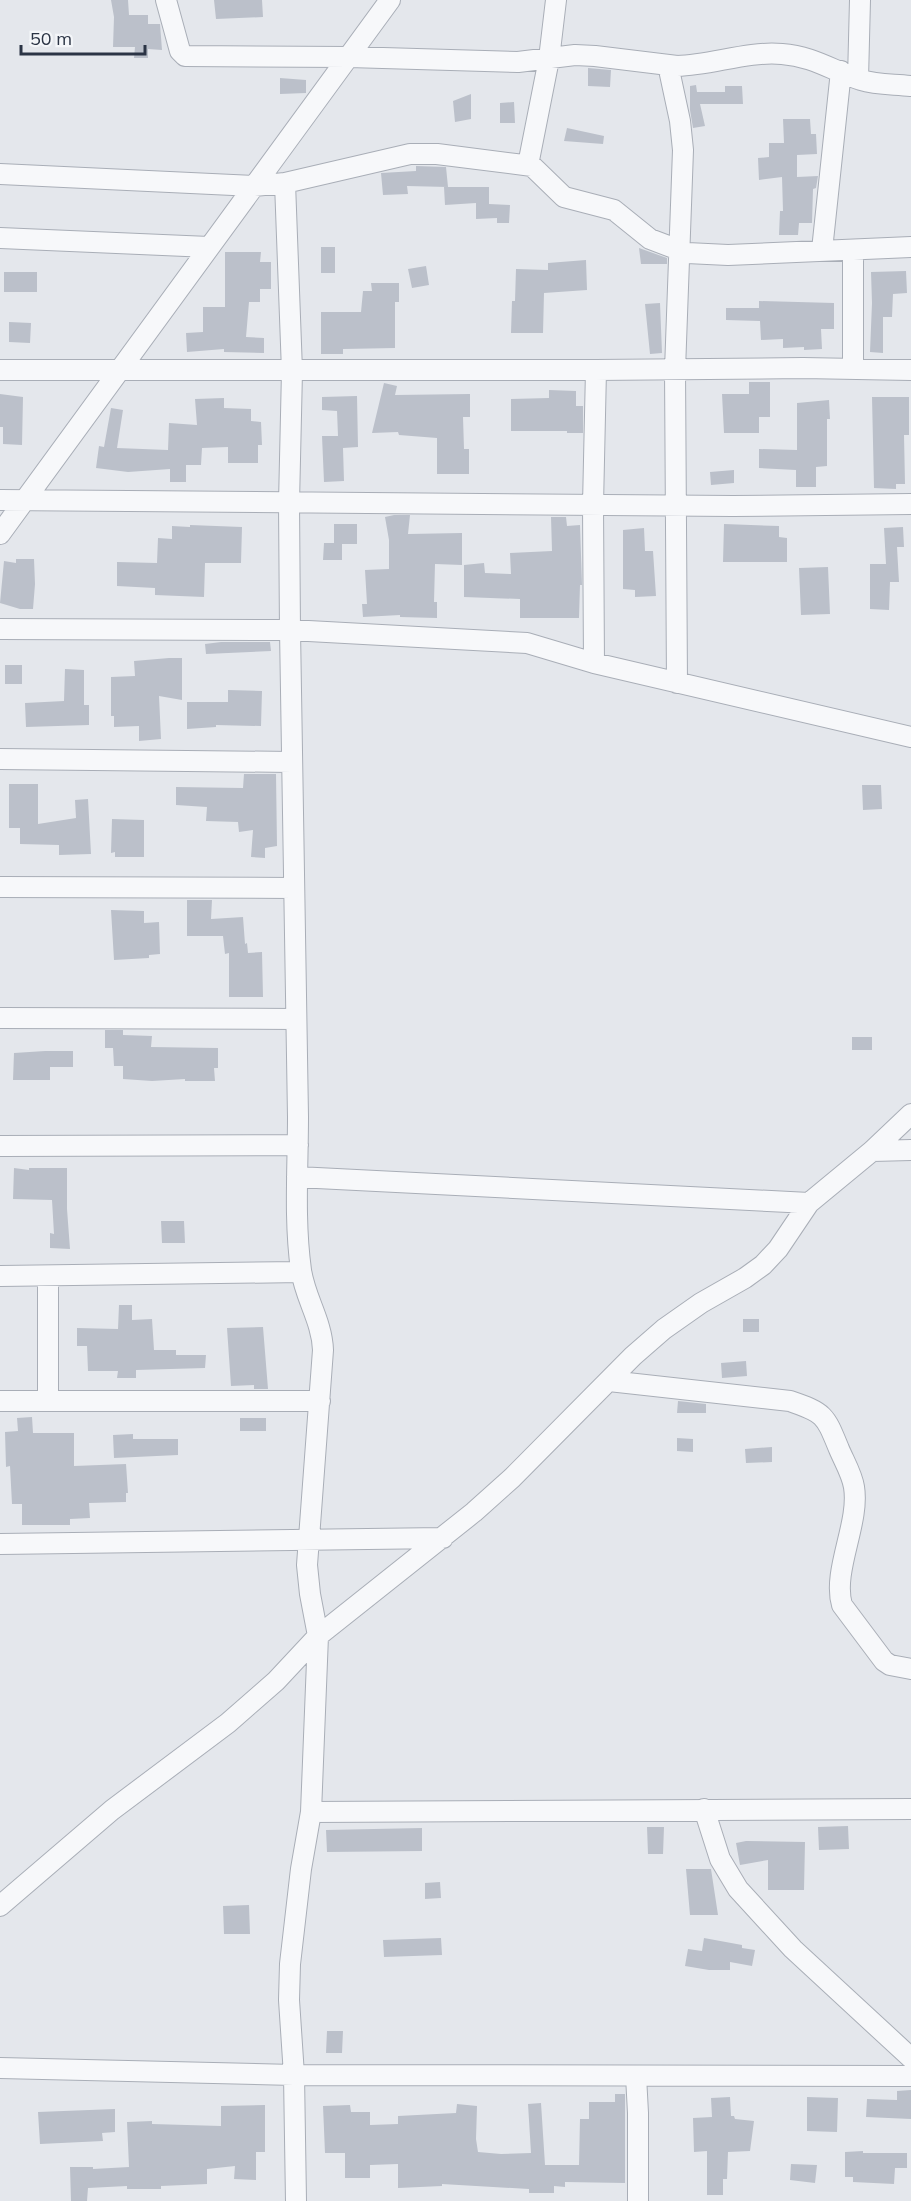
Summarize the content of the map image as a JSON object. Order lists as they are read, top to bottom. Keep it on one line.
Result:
{"scale_bar":"50 m"}
